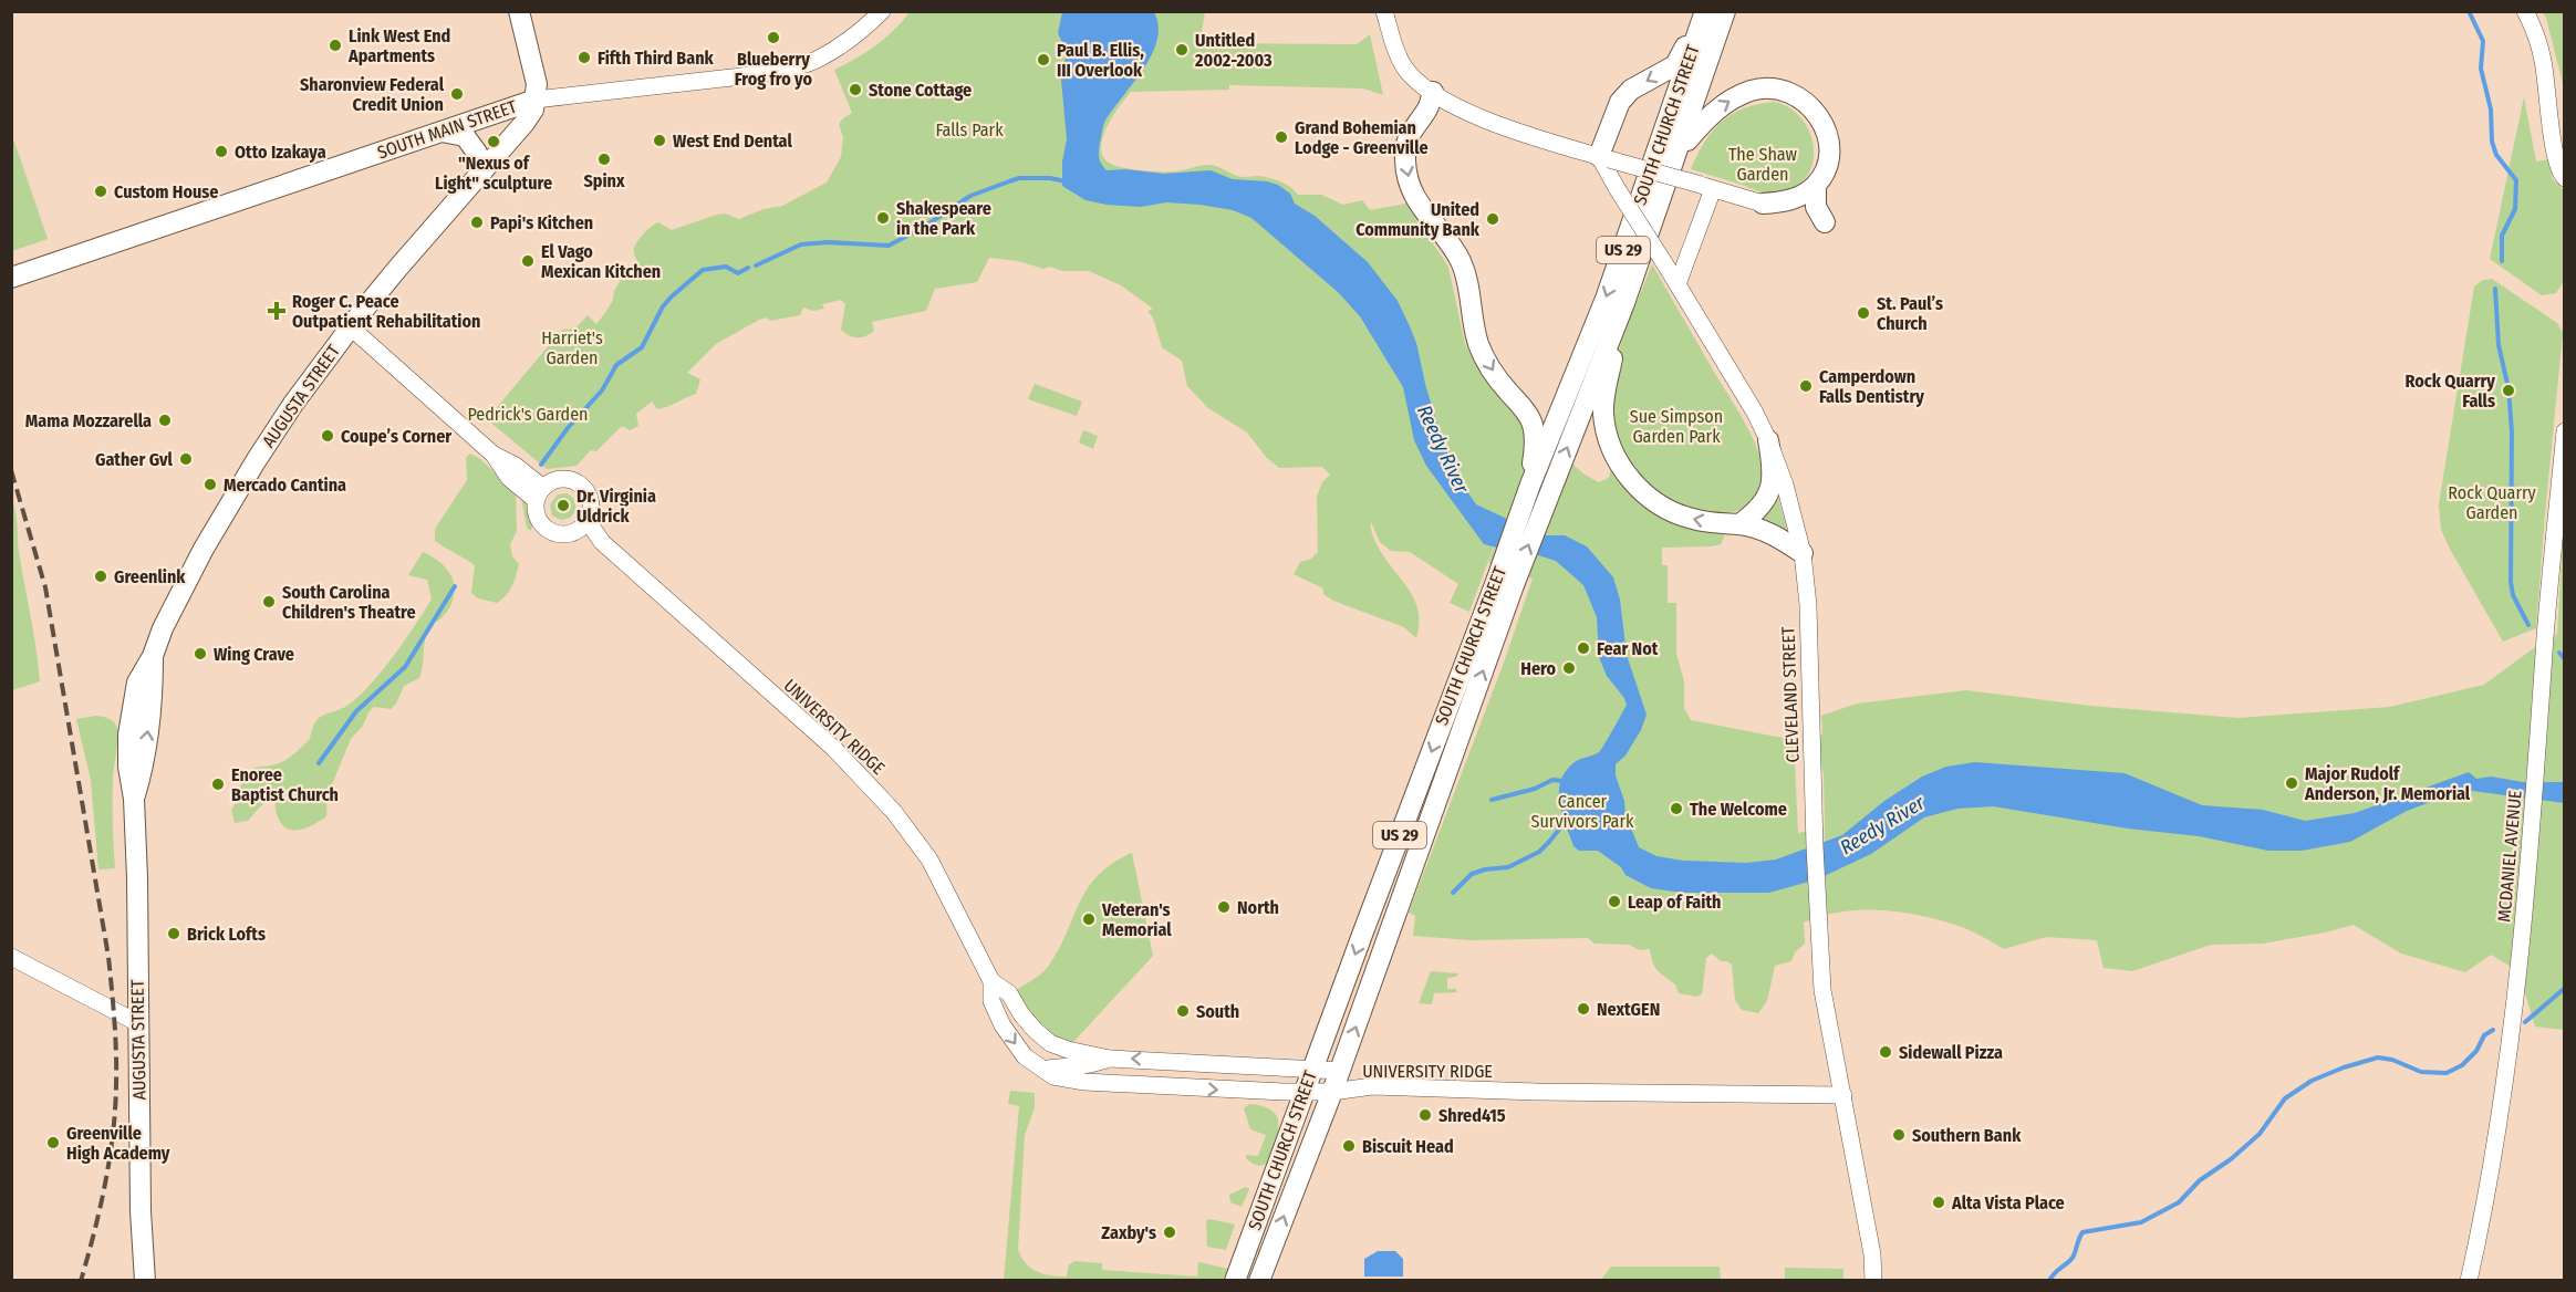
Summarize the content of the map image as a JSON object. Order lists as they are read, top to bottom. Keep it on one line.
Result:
{"streets":{"main road":["SOUTH CHURCH STREET","SOUTH MAIN STREET","US 29","AUGUSTA STREET"],"street":["CLEVELAND STREET","UNIVERSITY RIDGE","MCDANIEL AVENUE"]},"crossings":[["SOUTH CHURCH STREET","UNIVERSITY RIDGE"],["SOUTH MAIN STREET","AUGUSTA STREET"],["CLEVELAND STREET","UNIVERSITY RIDGE"]],"water":["Reedy River"],"parks":["Falls Park","The Shaw Garden","Harriet's Garden","Pedrick's Garden","Sue Simpson Garden Park","Rock Quarry Garden","Cancer Survivors Park"],"places":{"other":["Blueberry Frog fro yo","Link West End Apartments","Untitled 2002-2003","Fifth Third Bank","Paul B. Ellis, III Overlook","Stone Cottage","Sharonview Federal Credit Union","Grand Bohemian Lodge - Greenville","West End Dental","\"Nexus of Light\" sculpture","Otto Izakaya","Spinx","Custom House","Shakespeare in the Park","United Community Bank","Papi's Kitchen","El Vago Mexican Kitchen","St. Paul’s Church","Camperdown Falls Dentistry","Rock Quarry Falls","Mama Mozzarella","Coupe’s Corner","Gather Gvl","Mercado Cantina","Dr. Virginia Uldrick","Greenlink","South Carolina Children's Theatre","Fear Not","Wing Crave","Hero","Major Rudolf Anderson, Jr. Memorial","Enoree Baptist Church","The Welcome","Leap of Faith","North","Veteran's Memorial","Brick Lofts","NextGEN","South","Sidewall Pizza","Shred415","Southern Bank","Greenville High Academy","Biscuit Head","Alta Vista Place","Zaxby's"],"health":["Roger C. Peace Outpatient Rehabilitation"]}}
